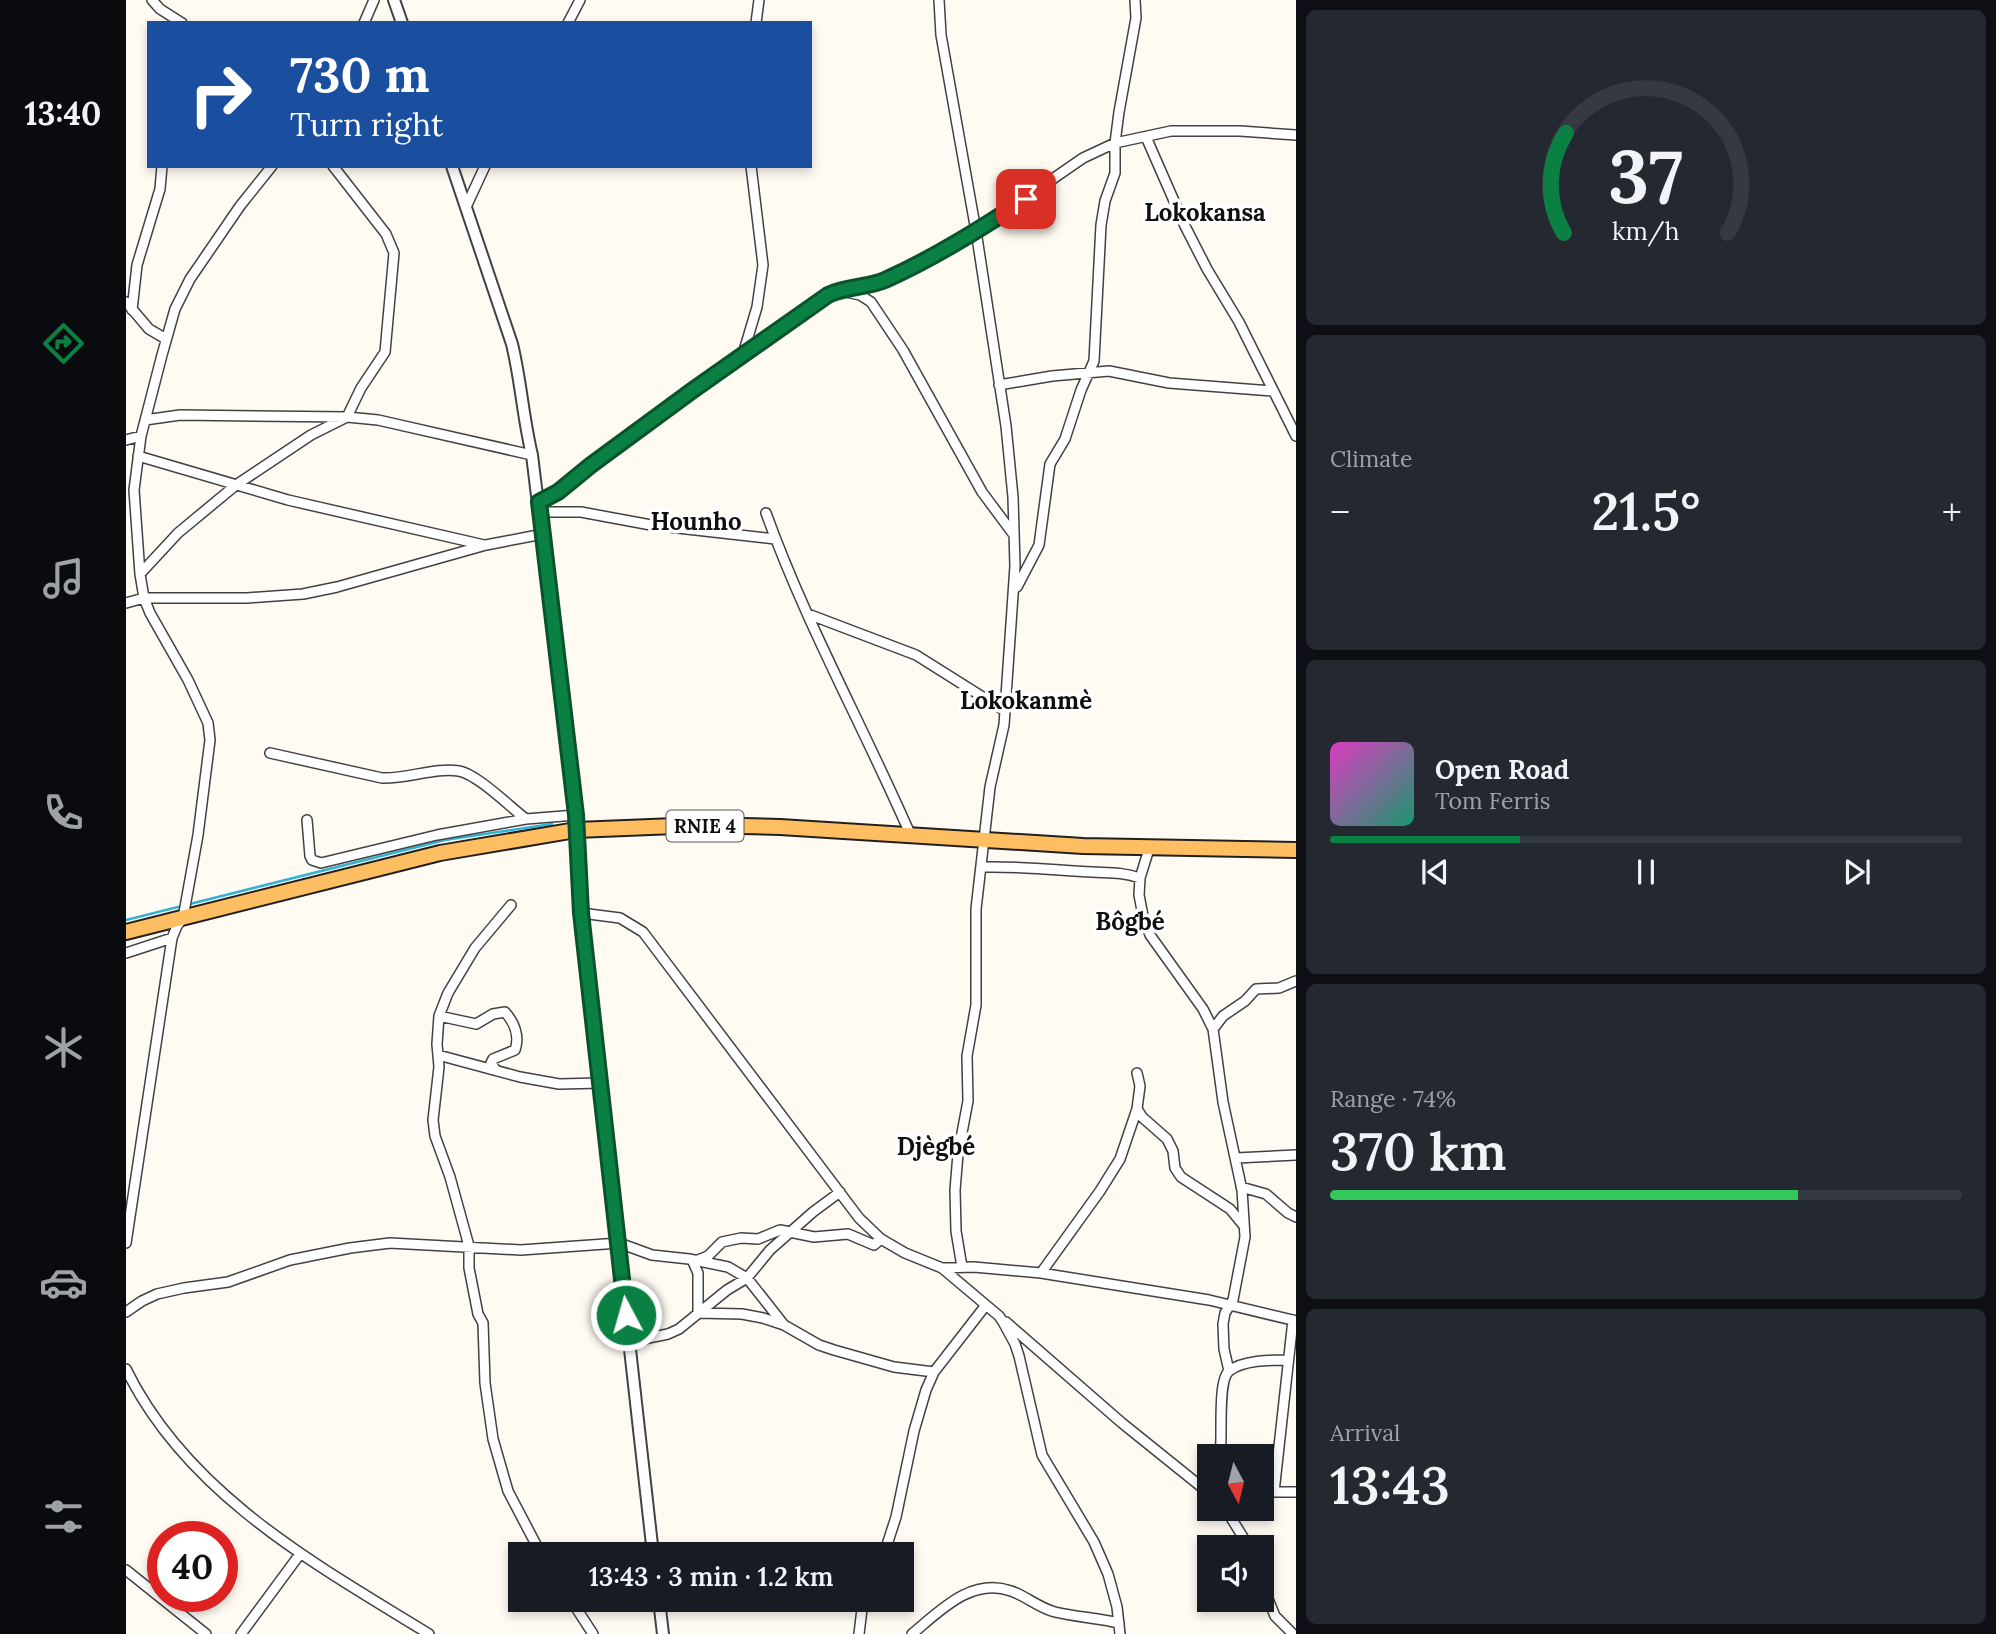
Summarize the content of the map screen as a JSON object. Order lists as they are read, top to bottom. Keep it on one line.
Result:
{"streets":{"main road":["RNIE 4"]},"districts":["Lokokansa","Hounho","Lokokanmè","Bôgbé","Djègbé"],"north":"bottom","page":{"tabs":"13:40","turn":["730 m","Turn right"],"tile":["Climate",["Range · 74%","370 km"],["Arrival","13:43"]],"heat":["−","21.5°","+"],"song":["Open Road","Tom Ferris"],"limit":"40","trip":"13:43 · 3 min · 1.2 km","gauge":["37","km/h"]}}
